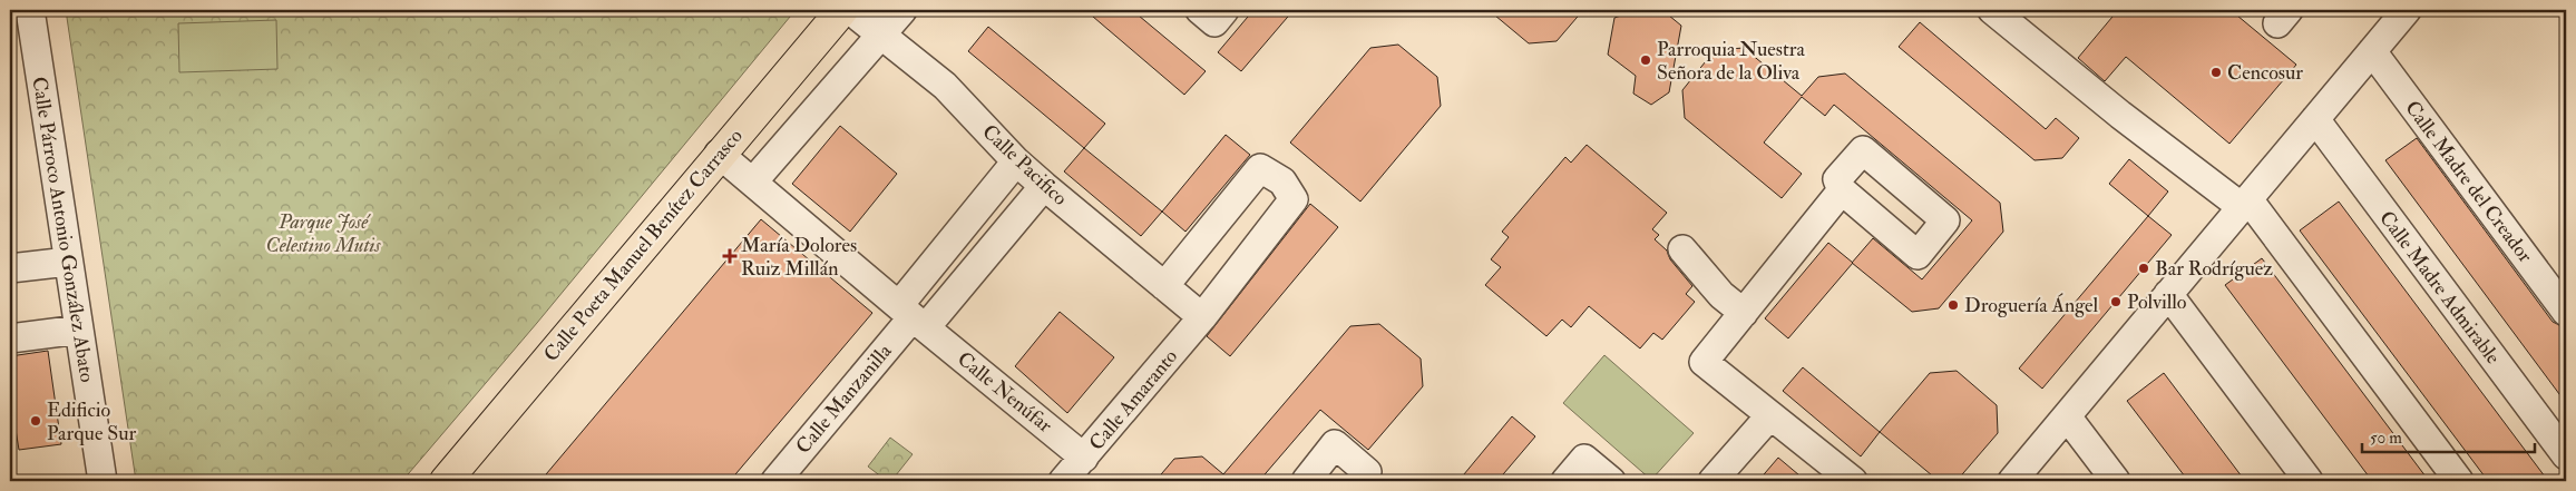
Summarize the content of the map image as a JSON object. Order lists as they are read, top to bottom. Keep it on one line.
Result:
{"streets":{"main road":["Calle Poeta Manuel Benítez Carrasco"],"street":["Calle Pacifico","Calle Madre del Creador","Calle Párroco Antonio González Abato","Calle Madre Admirable","Calle Nenúfar","Calle Manzanilla","Calle Amaranto"]},"crossings":[["Calle Pacifico","Calle Manzanilla"],["Calle Pacifico","Calle Amaranto"],["Calle Poeta Manuel Benítez Carrasco","Calle Nenúfar"],["Calle Nenúfar","Calle Manzanilla"],["Calle Nenúfar","Calle Amaranto"]],"parks":["Parque José Celestino Mutis"],"places":{"other":["Parroquia Nuestra Señora de la Oliva","Cencosur","Bar Rodríguez","Polvillo","Droguería Ángel","Edificio Parque Sur"],"health":["María Dolores Ruiz Millán"]},"scale_bar":"50 m"}
